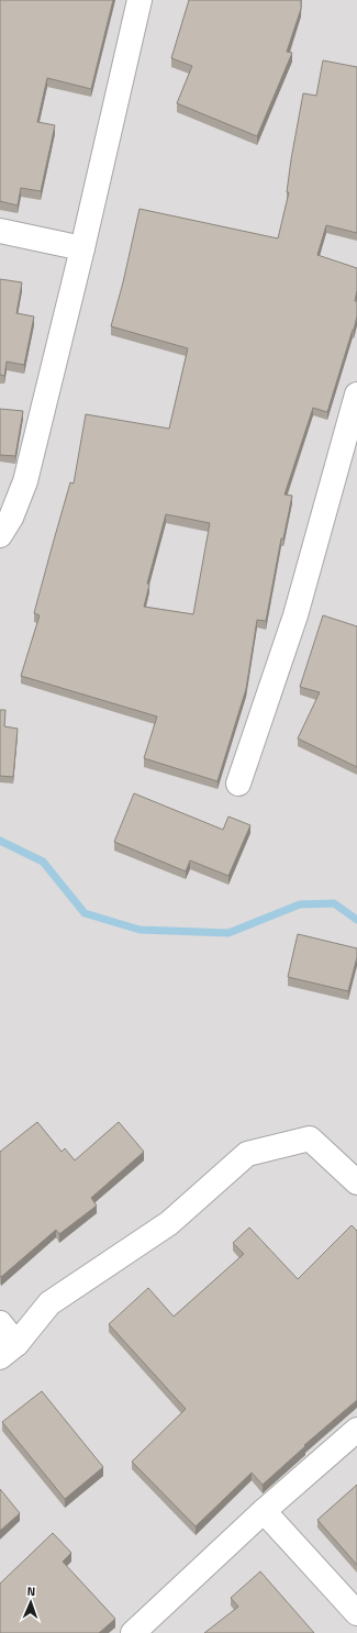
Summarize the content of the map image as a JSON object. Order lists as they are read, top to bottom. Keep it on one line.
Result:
{"north":"top"}
